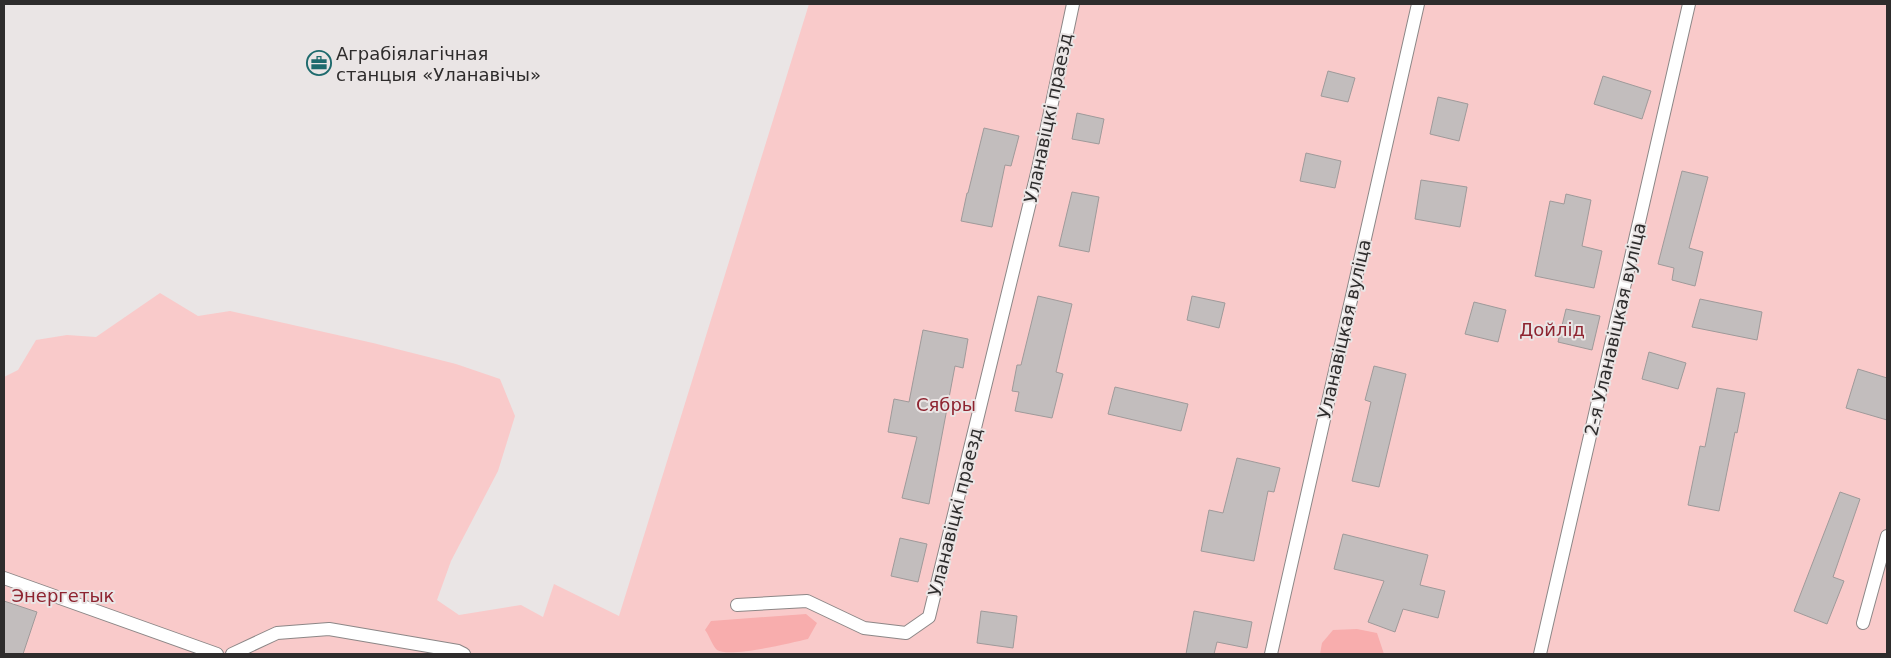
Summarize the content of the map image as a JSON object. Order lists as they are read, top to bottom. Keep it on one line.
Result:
{"streets":{"lane":["Уланавіцкі праезд","Уланавіцкая вуліца","2-я Уланавіцкая вуліца"]},"parks":["Дойлід","Сябры","Энергетык"],"places":{"office":["Аграбіялагічная станцыя «Уланавічы»"]}}
